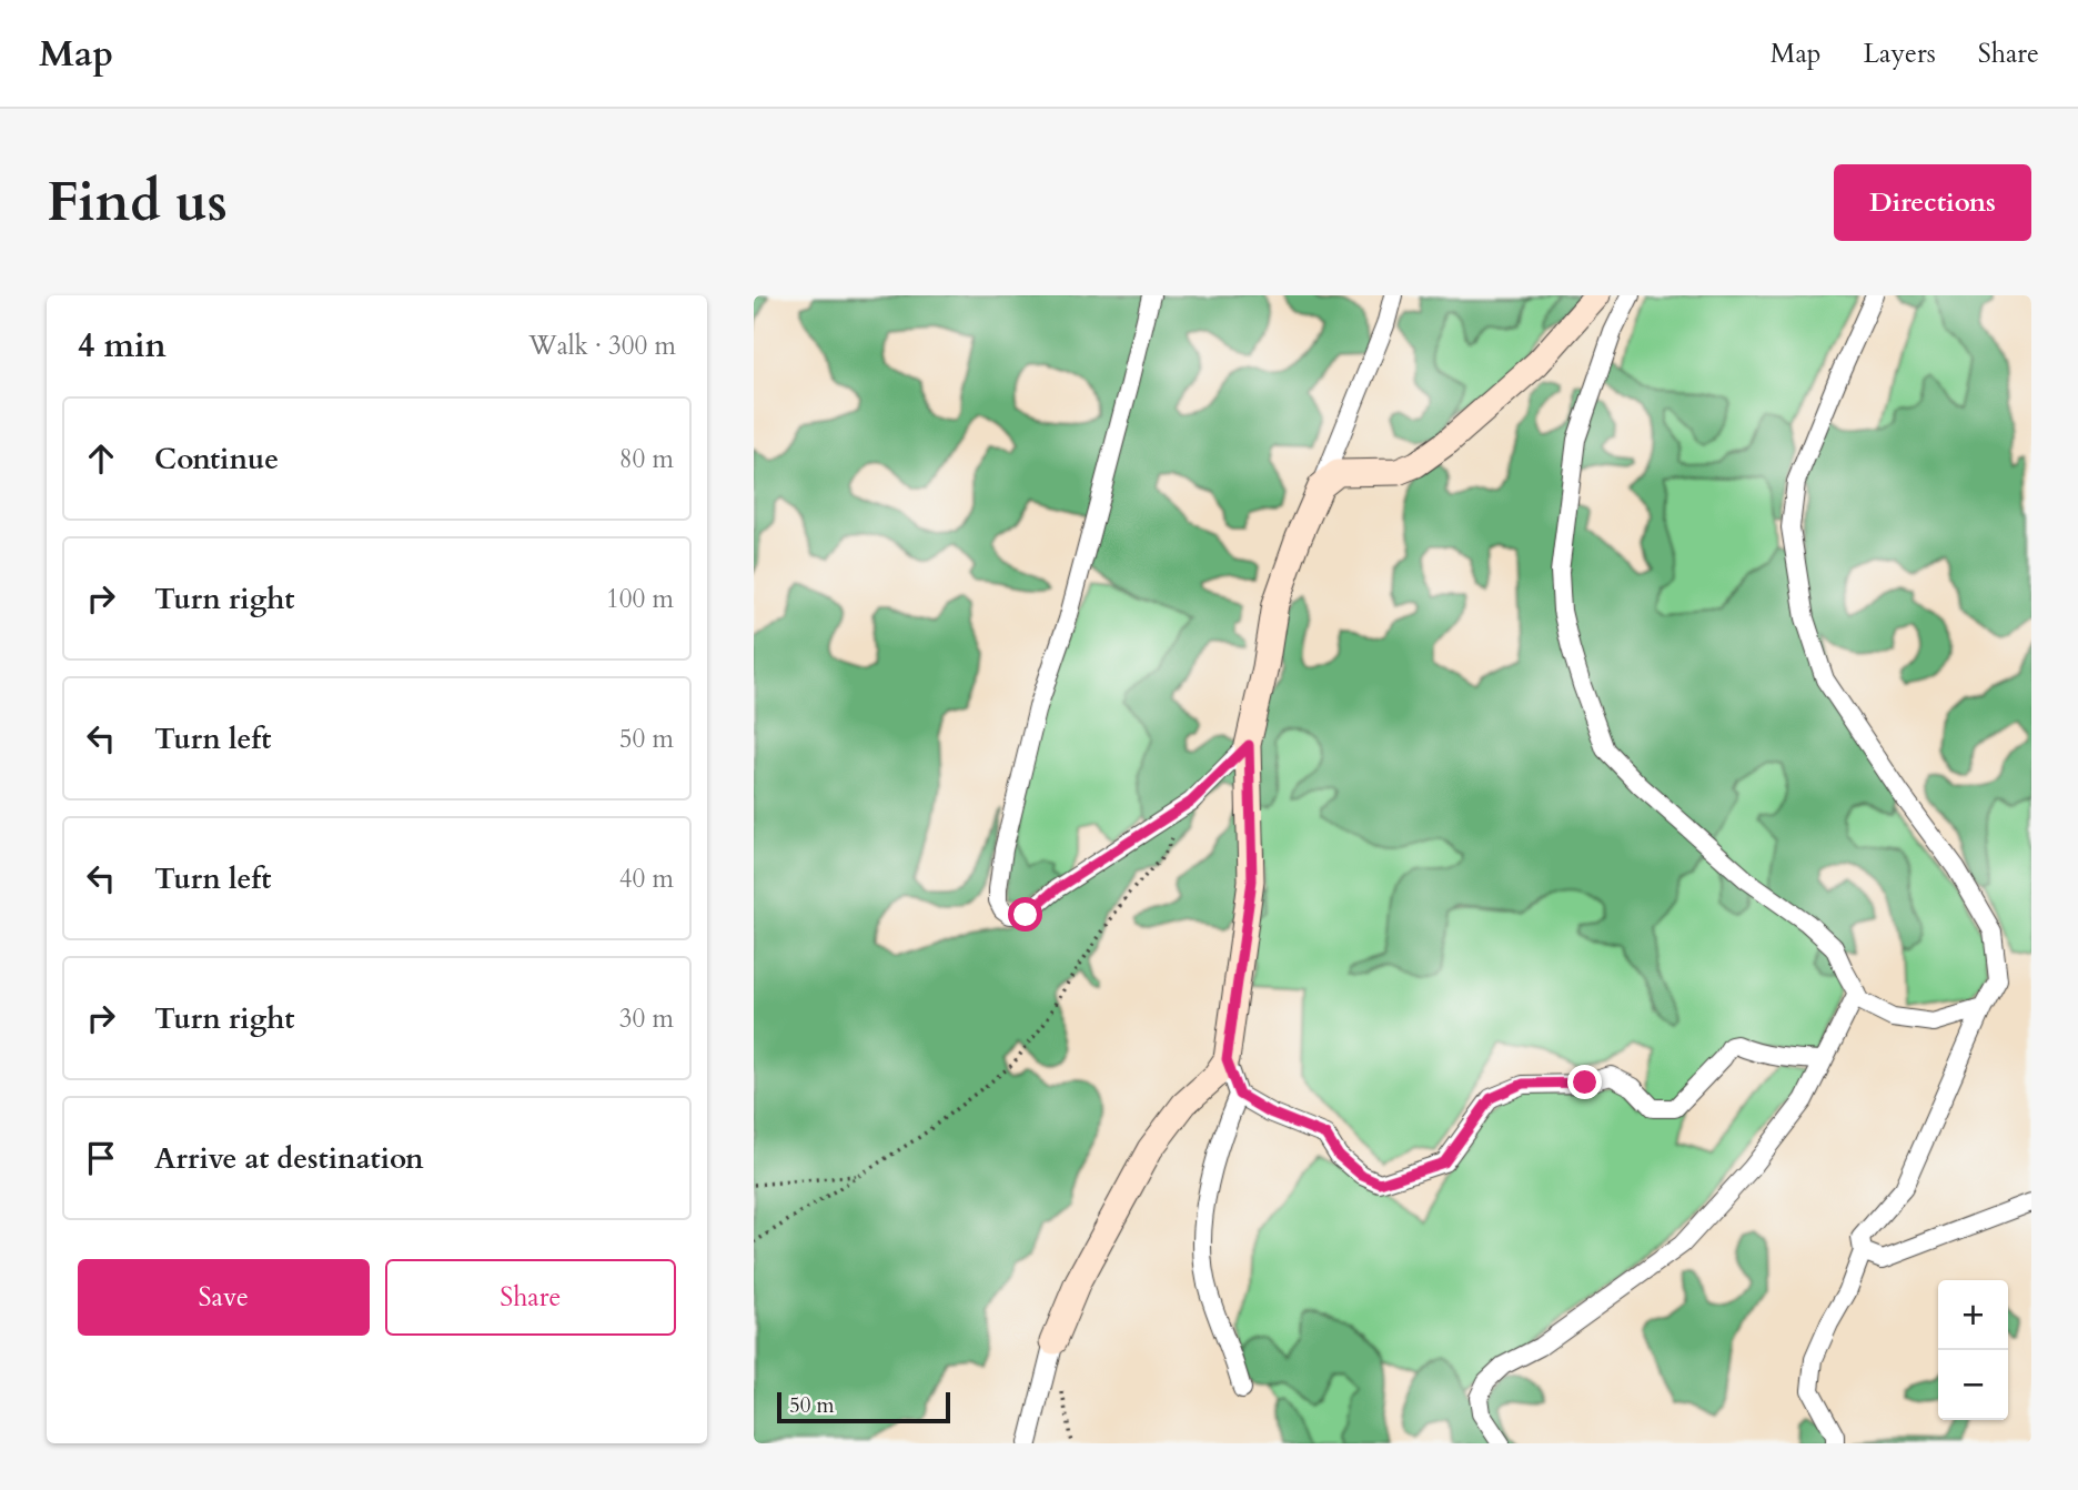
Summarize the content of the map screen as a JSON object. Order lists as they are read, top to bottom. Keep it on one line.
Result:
{"scale_bar":"50 m","page":{"header":"Map","nav":["Map","Layers","Share"],"buttons":["Directions",["Save","Share"]],"title":"Find us","heading":["4 min","Walk · 300 m"],"list":[["Continue","80 m"],["Turn right","100 m"],["Turn left","50 m"],["Turn left","40 m"],["Turn right","30 m"],"Arrive at destination"],"map_buttons":["+","−"],"scale":"50 m"}}
